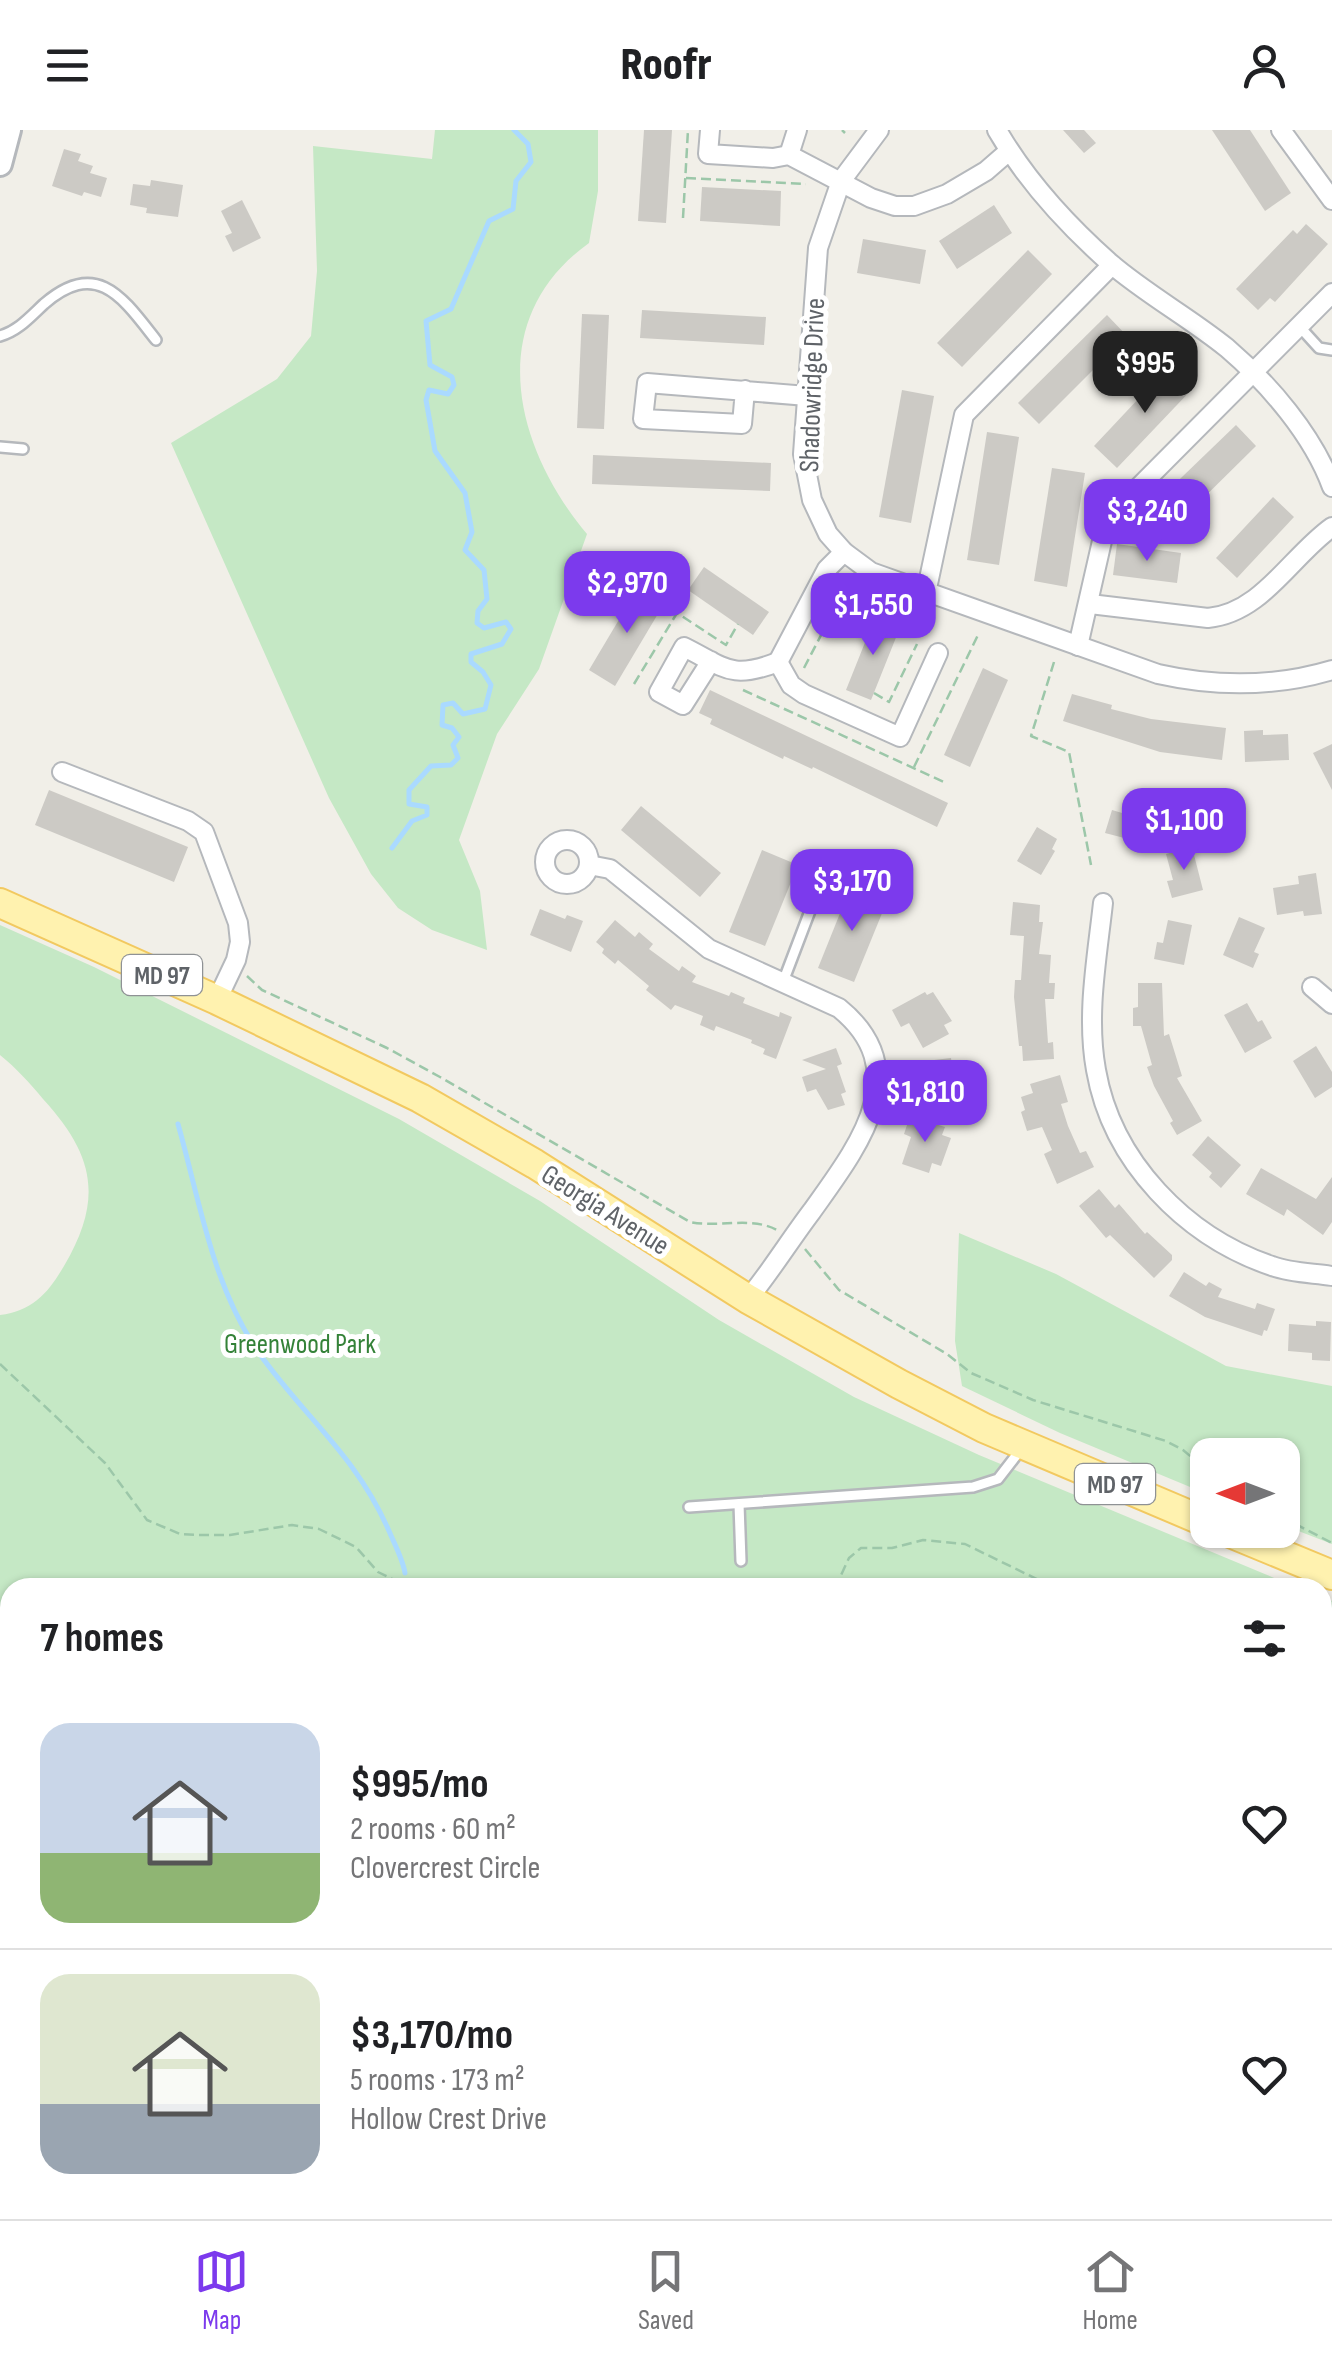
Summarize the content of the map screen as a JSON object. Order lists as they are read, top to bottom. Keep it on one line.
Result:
{"streets":{"main road":["MD 97","Georgia Avenue"],"street":["Shadowridge Drive"]},"parks":["Greenwood Park"],"north":"left","page":{"header":"Roofr","price":["$995","$3,240","$2,970","$1,550","$1,100","$3,170","$1,810"],"heading":"7 homes","list":[{"name":"$995/mo","note":"2 rooms · 60 m² · Clovercrest Circle"},{"name":"$3,170/mo","note":"5 rooms · 173 m² · Hollow Crest Drive"}],"tabs":["Map","Saved","Home"]}}
